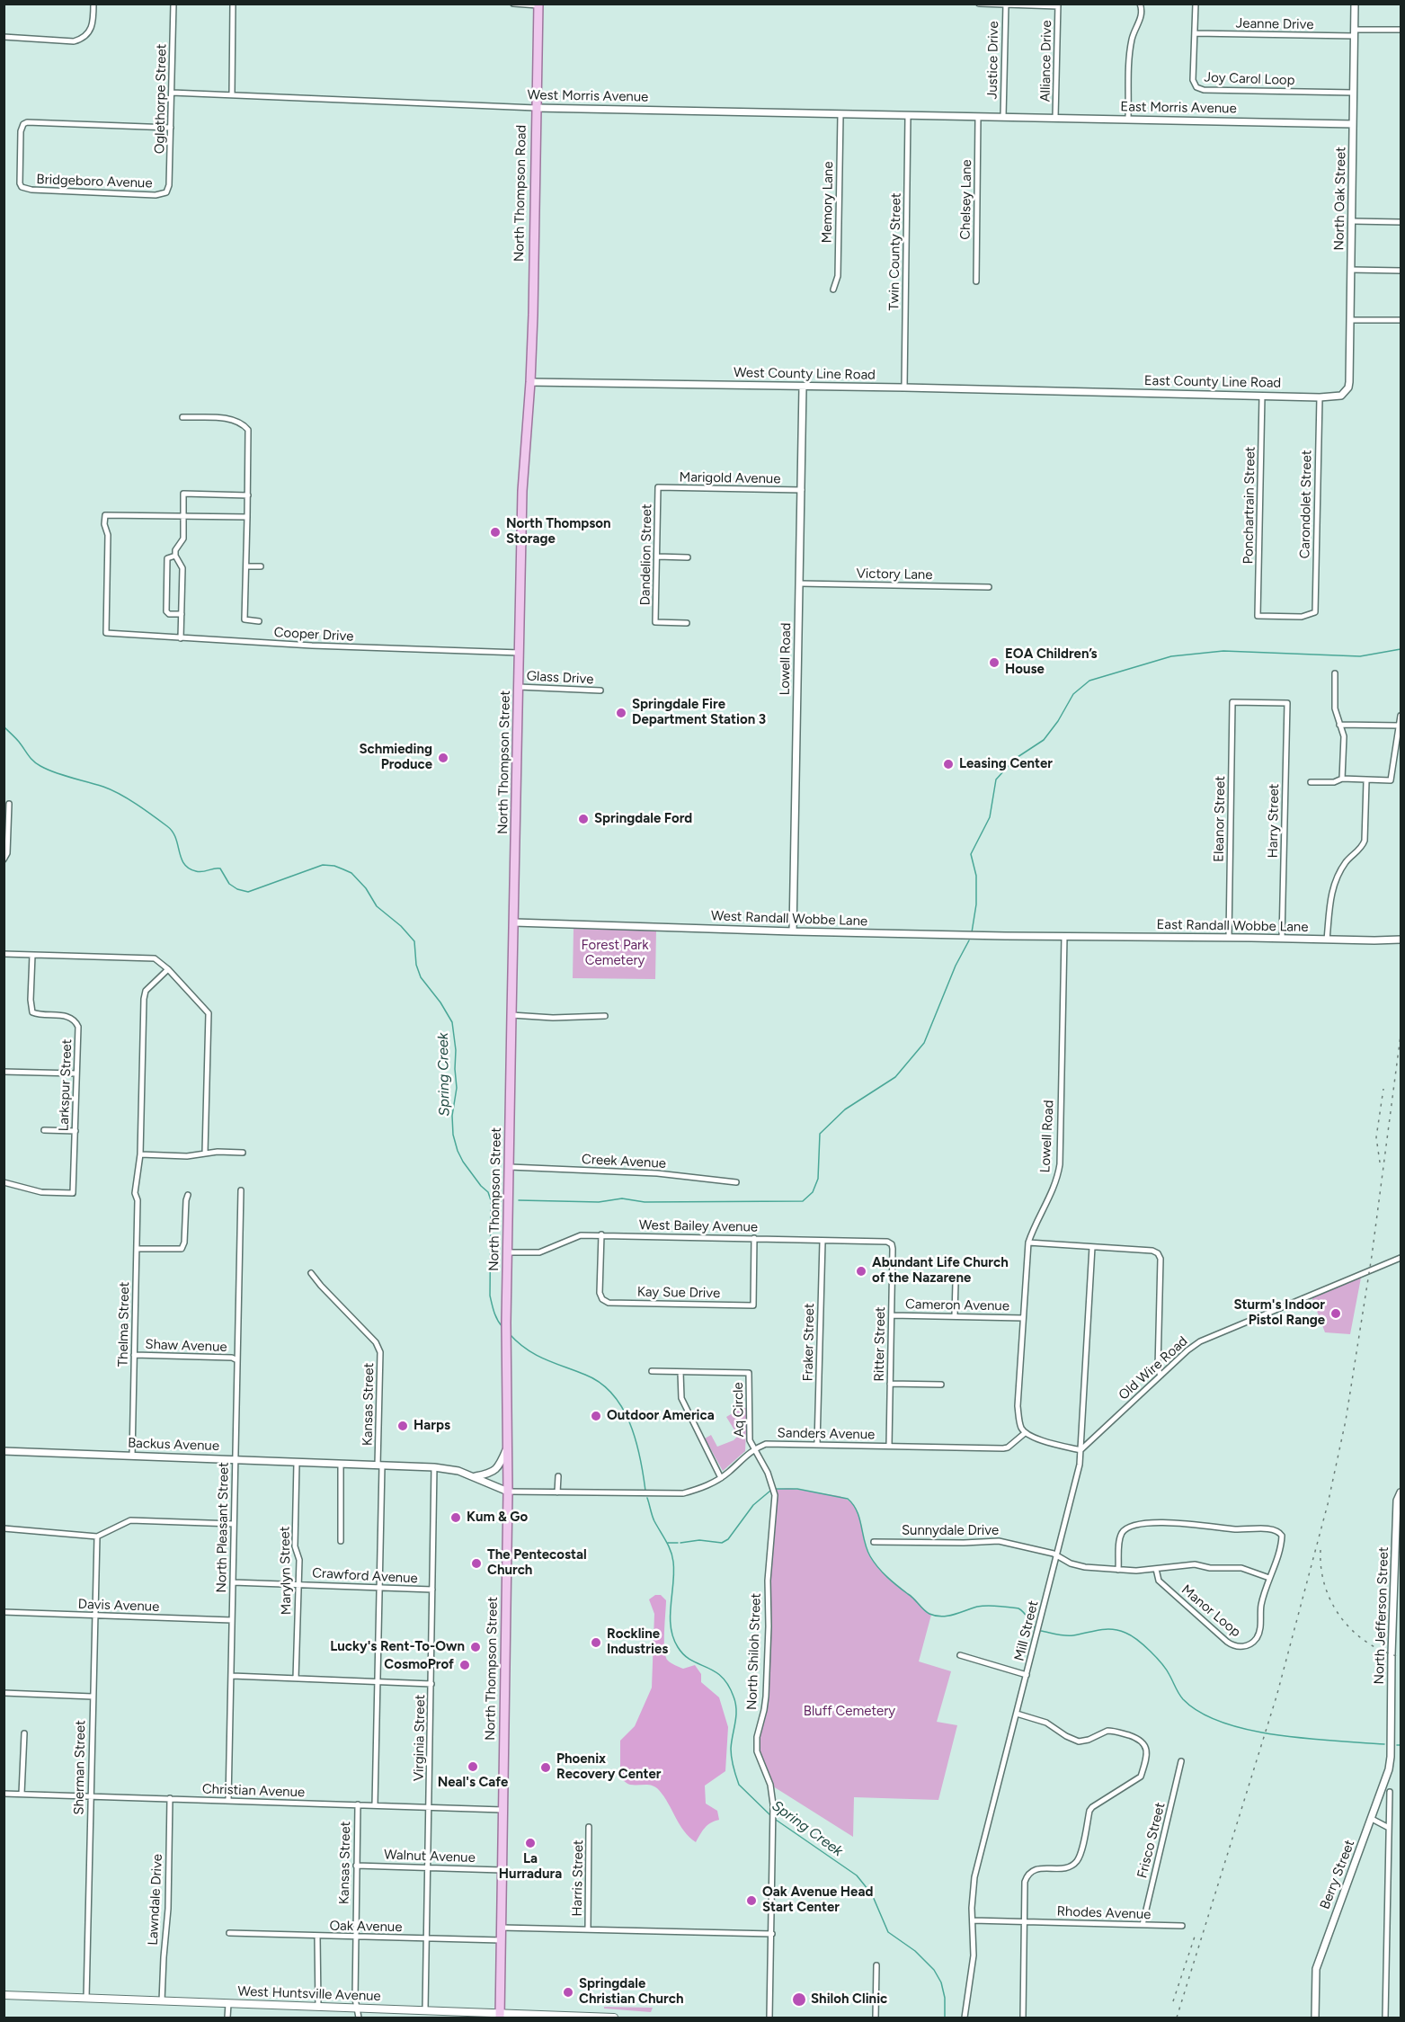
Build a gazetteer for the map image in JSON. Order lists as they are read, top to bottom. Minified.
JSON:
{"streets":{"main road":["North Thompson Road","North Thompson Street","West Huntsville Avenue"],"street":["Jeanne Drive","Justice Drive","Alliance Drive","Joy Carol Loop","West Morris Avenue","Oglethorpe Street","East Morris Avenue","Bridgeboro Avenue","North Oak Street","Chelsey Lane","Memory Lane","Twin County Street","West County Line Road","East County Line Road","Marigold Avenue","Carondolet Street","Ponchartrain Street","Dandelion Street","Victory Lane","Cooper Drive","Lowell Road","Glass Drive","Eleanor Street","Harry Street","West Randall Wobbe Lane","East Randall Wobbe Lane","Larkspur Street","Creek Avenue","West Bailey Avenue","Kay Sue Drive","Cameron Avenue","Thelma Street","Fraker Street","Ritter Street","Shaw Avenue","Old Wire Road","Kansas Street","Aq Circle","Sanders Avenue","Backus Avenue","North Pleasant Street","Sunnydale Drive","Marylyn Street","Crawford Avenue","Davis Avenue","Manor Loop","North Jefferson Street","Mill Street","North Shiloh Street","Virginia Street","Sherman Street","Christian Avenue","Frisco Street","Walnut Avenue","Berry Street","Harris Street","Lawndale Drive","Rhodes Avenue","Oak Avenue"]},"crossings":[["Jeanne Drive","Joy Carol Loop"],["Jeanne Drive","North Oak Street"],["Justice Drive","West Morris Avenue"],["Justice Drive","East Morris Avenue"],["Alliance Drive","East Morris Avenue"],["Joy Carol Loop","North Oak Street"],["West Morris Avenue","Oglethorpe Street"],["West Morris Avenue","East Morris Avenue"],["West Morris Avenue","North Thompson Road"],["West Morris Avenue","Chelsey Lane"],["West Morris Avenue","Memory Lane"],["West Morris Avenue","Twin County Street"],["Oglethorpe Street","Bridgeboro Avenue"],["East Morris Avenue","North Oak Street"],["North Thompson Road","West County Line Road"],["North Thompson Road","North Thompson Street"],["North Oak Street","East County Line Road"],["Twin County Street","West County Line Road"],["West County Line Road","East County Line Road"],["West County Line Road","Lowell Road"],["West County Line Road","North Thompson Street"],["East County Line Road","Carondolet Street"],["East County Line Road","Ponchartrain Street"],["Marigold Avenue","Dandelion Street"],["Marigold Avenue","Lowell Road"],["Carondolet Street","Ponchartrain Street"],["Victory Lane","Lowell Road"],["Cooper Drive","North Thompson Street"],["Lowell Road","West Randall Wobbe Lane"],["Lowell Road","East Randall Wobbe Lane"],["Lowell Road","Cameron Avenue"],["Lowell Road","Sanders Avenue"],["Glass Drive","North Thompson Street"],["North Thompson Street","West Randall Wobbe Lane"],["North Thompson Street","Creek Avenue"],["North Thompson Street","West Bailey Avenue"],["North Thompson Street","Backus Avenue"],["North Thompson Street","Christian Avenue"],["North Thompson Street","Walnut Avenue"],["North Thompson Street","Oak Avenue"],["North Thompson Street","West Huntsville Avenue"],["Eleanor Street","Harry Street"],["Eleanor Street","East Randall Wobbe Lane"],["Harry Street","East Randall Wobbe Lane"],["West Randall Wobbe Lane","East Randall Wobbe Lane"],["West Bailey Avenue","Kay Sue Drive"],["West Bailey Avenue","Fraker Street"],["West Bailey Avenue","Ritter Street"],["Cameron Avenue","Ritter Street"],["Thelma Street","Shaw Avenue"],["Thelma Street","Backus Avenue"],["Fraker Street","Sanders Avenue"],["Ritter Street","Sanders Avenue"],["Shaw Avenue","North Pleasant Street"],["Old Wire Road","Mill Street"],["Kansas Street","Backus Avenue"],["Kansas Street","Crawford Avenue"],["Kansas Street","Christian Avenue"],["Kansas Street","Walnut Avenue"],["Kansas Street","Oak Avenue"],["Kansas Street","West Huntsville Avenue"],["Aq Circle","Sanders Avenue"],["Aq Circle","North Shiloh Street"],["Sanders Avenue","North Shiloh Street"],["Backus Avenue","North Pleasant Street"],["Backus Avenue","Marylyn Street"],["Backus Avenue","Virginia Street"],["North Pleasant Street","Crawford Avenue"],["North Pleasant Street","Davis Avenue"],["North Pleasant Street","Christian Avenue"],["Sunnydale Drive","Manor Loop"],["Sunnydale Drive","Mill Street"],["Marylyn Street","Crawford Avenue"],["Crawford Avenue","Virginia Street"],["Davis Avenue","Sherman Street"],["North Jefferson Street","Berry Street"],["Mill Street","Rhodes Avenue"],["Virginia Street","Christian Avenue"],["Virginia Street","Walnut Avenue"],["Virginia Street","Oak Avenue"],["Virginia Street","West Huntsville Avenue"],["Sherman Street","Christian Avenue"],["Sherman Street","West Huntsville Avenue"],["Christian Avenue","Lawndale Drive"],["Frisco Street","Rhodes Avenue"],["Lawndale Drive","West Huntsville Avenue"]],"water":["Spring Creek"],"parks":["Forest Park Cemetery","Bluff Cemetery"],"places":["North Thompson Storage","EOA Children’s House","Springdale Fire Department Station 3","Schmieding Produce","Leasing Center","Springdale Ford","Abundant Life Church of the Nazarene","Sturm's Indoor Pistol Range","Outdoor America","Harps","Kum & Go","The Pentecostal Church","Rockline Industries","Lucky's Rent-To-Own","CosmoProf","Neal's Cafe","Phoenix Recovery Center","La Hurradura","Oak Avenue Head Start Center","Springdale Christian Church","Shiloh Clinic"]}
